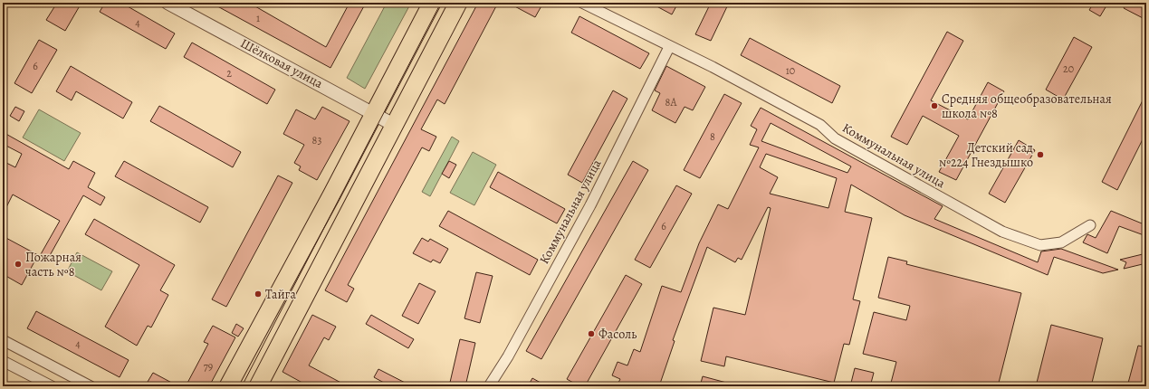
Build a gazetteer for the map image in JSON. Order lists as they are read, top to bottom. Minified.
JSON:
{"streets":{"street":["Шёлковая улица","Коммунальная улица"]},"places":["Средняя общеобразовательная школа №8","Детский сад №224 Гнездышко","Пожарная часть №8","Тайга","Фасоль"],"house_numbers":["1","4","6","20","10","2","8А","8","83","6","4","79"]}
